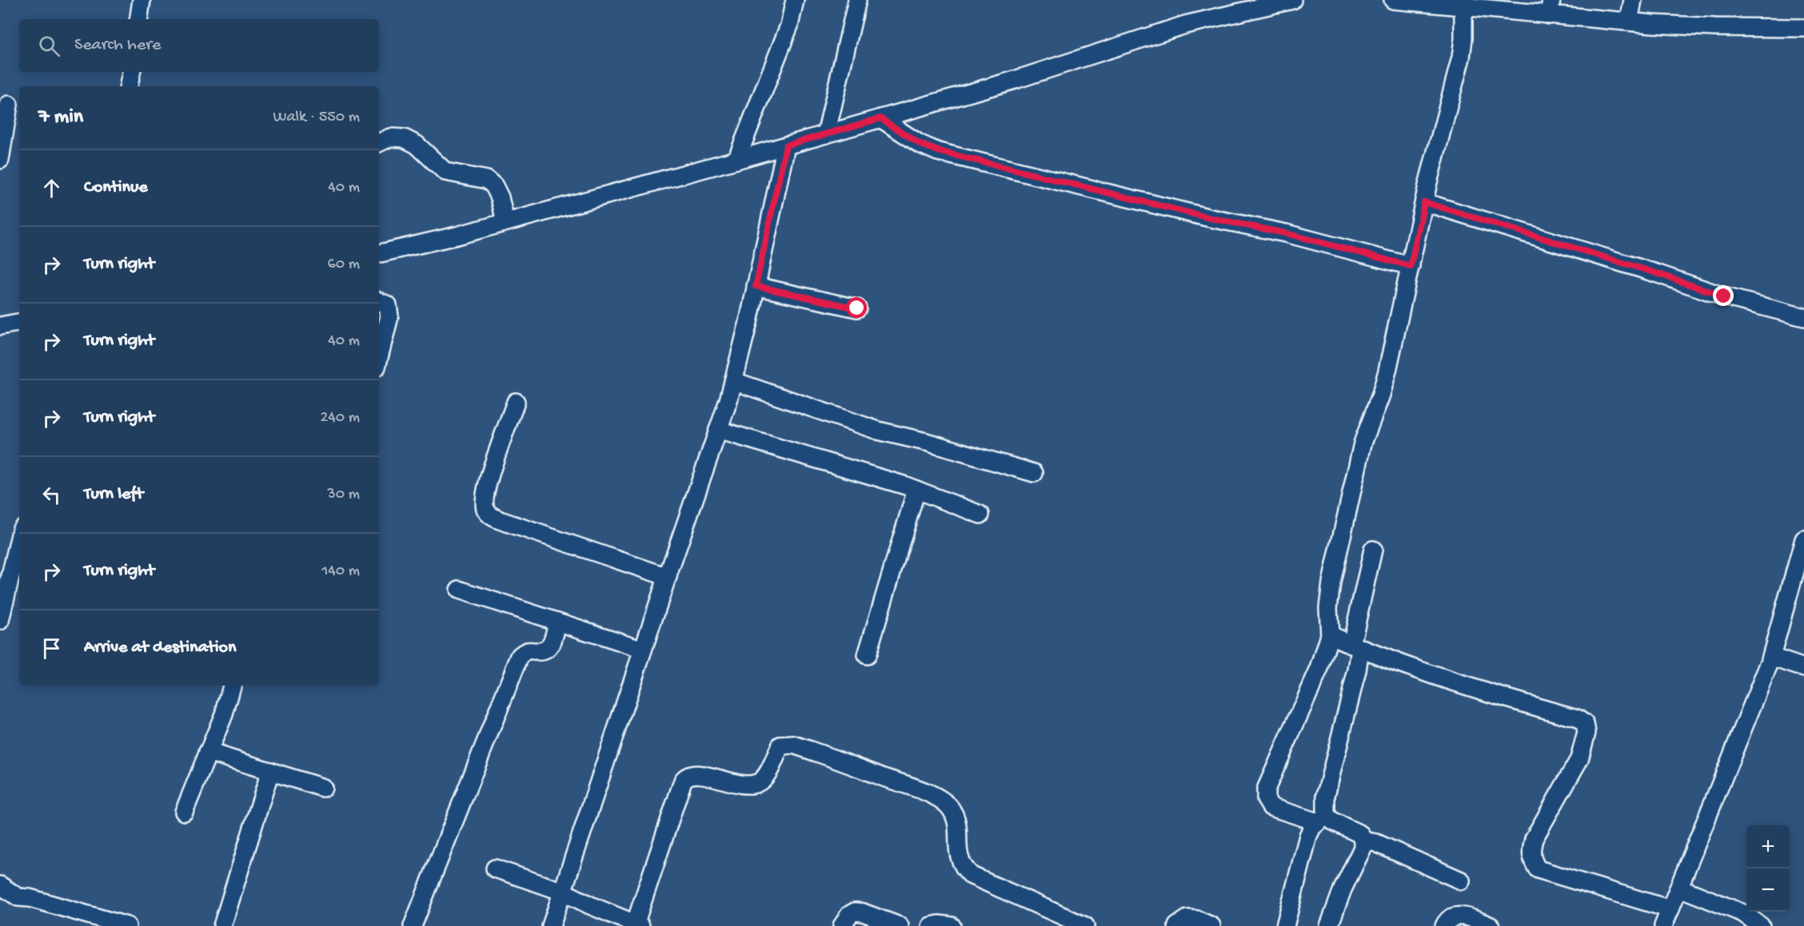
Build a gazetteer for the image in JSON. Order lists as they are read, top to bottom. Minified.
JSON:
{"page":{"search":"Search here","heading":["7 min","Walk · 550 m"],"list":[["Continue","40 m"],["Turn right","60 m"],["Turn right","40 m"],["Turn right","240 m"],["Turn left","30 m"],["Turn right","140 m"],"Arrive at destination"],"map_buttons":["+","−"]}}
